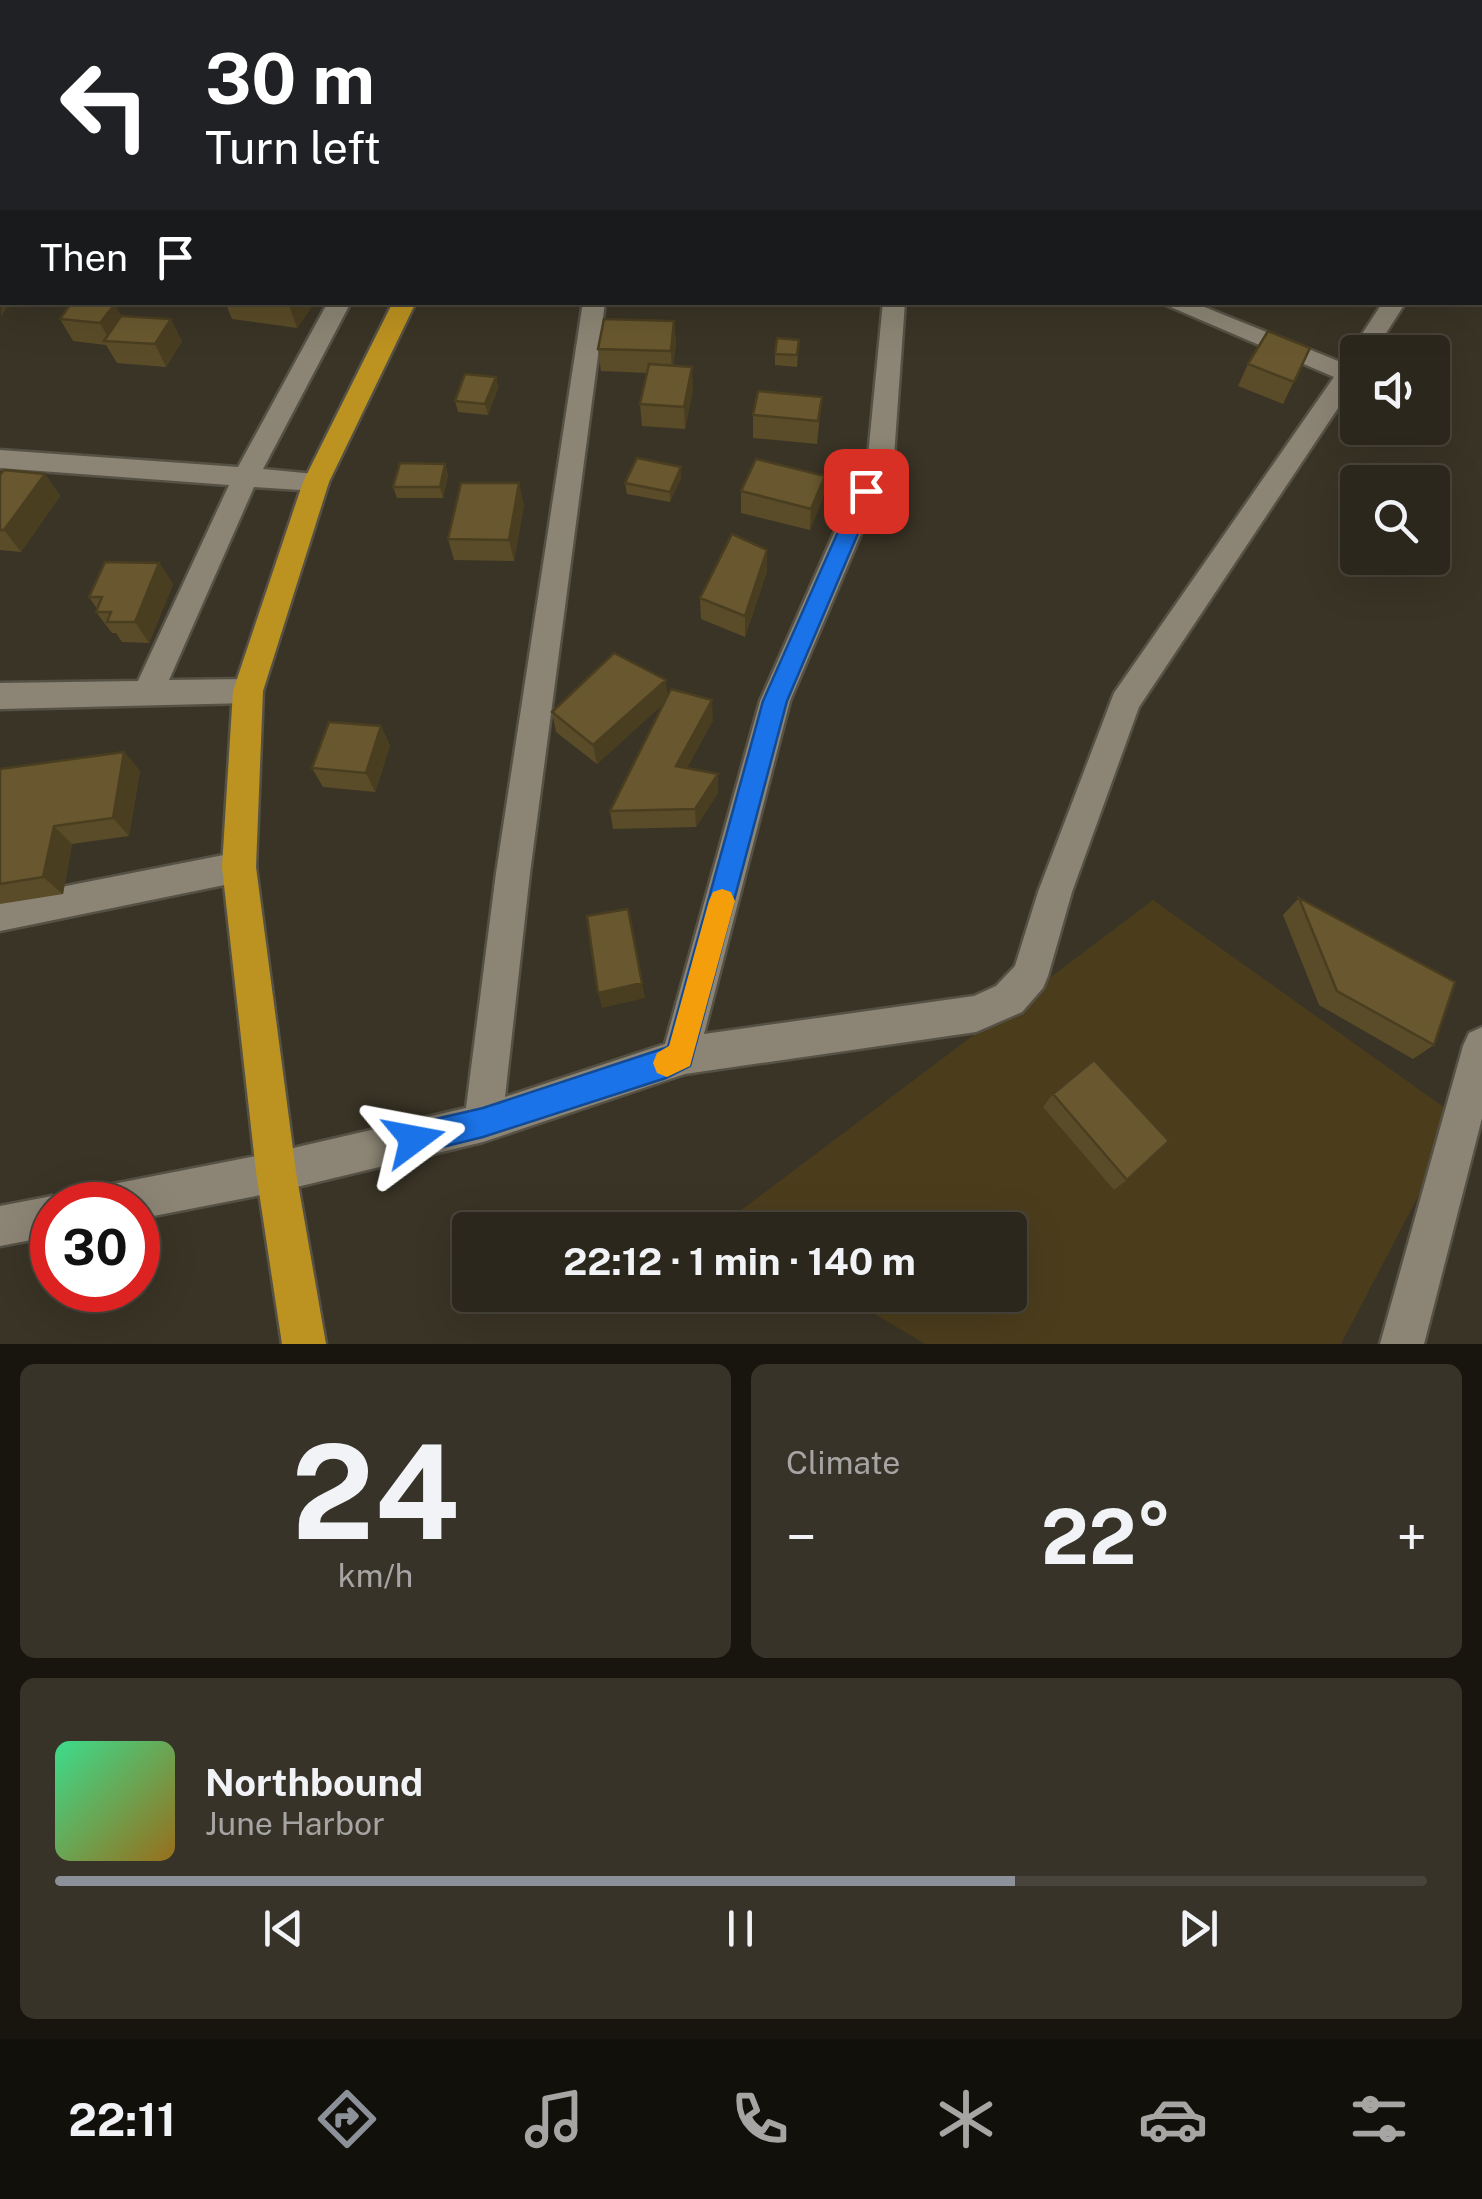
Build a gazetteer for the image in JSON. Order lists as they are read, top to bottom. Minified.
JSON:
{"page":{"turn":["30 m","Turn left"],"then":"Then","limit":"30","trip":"22:12 · 1 min · 140 m","tile":[["24","km/h"],"Climate"],"heat":["−","22°","+"],"song":["Northbound","June Harbor"],"tabs":"22:11"}}
